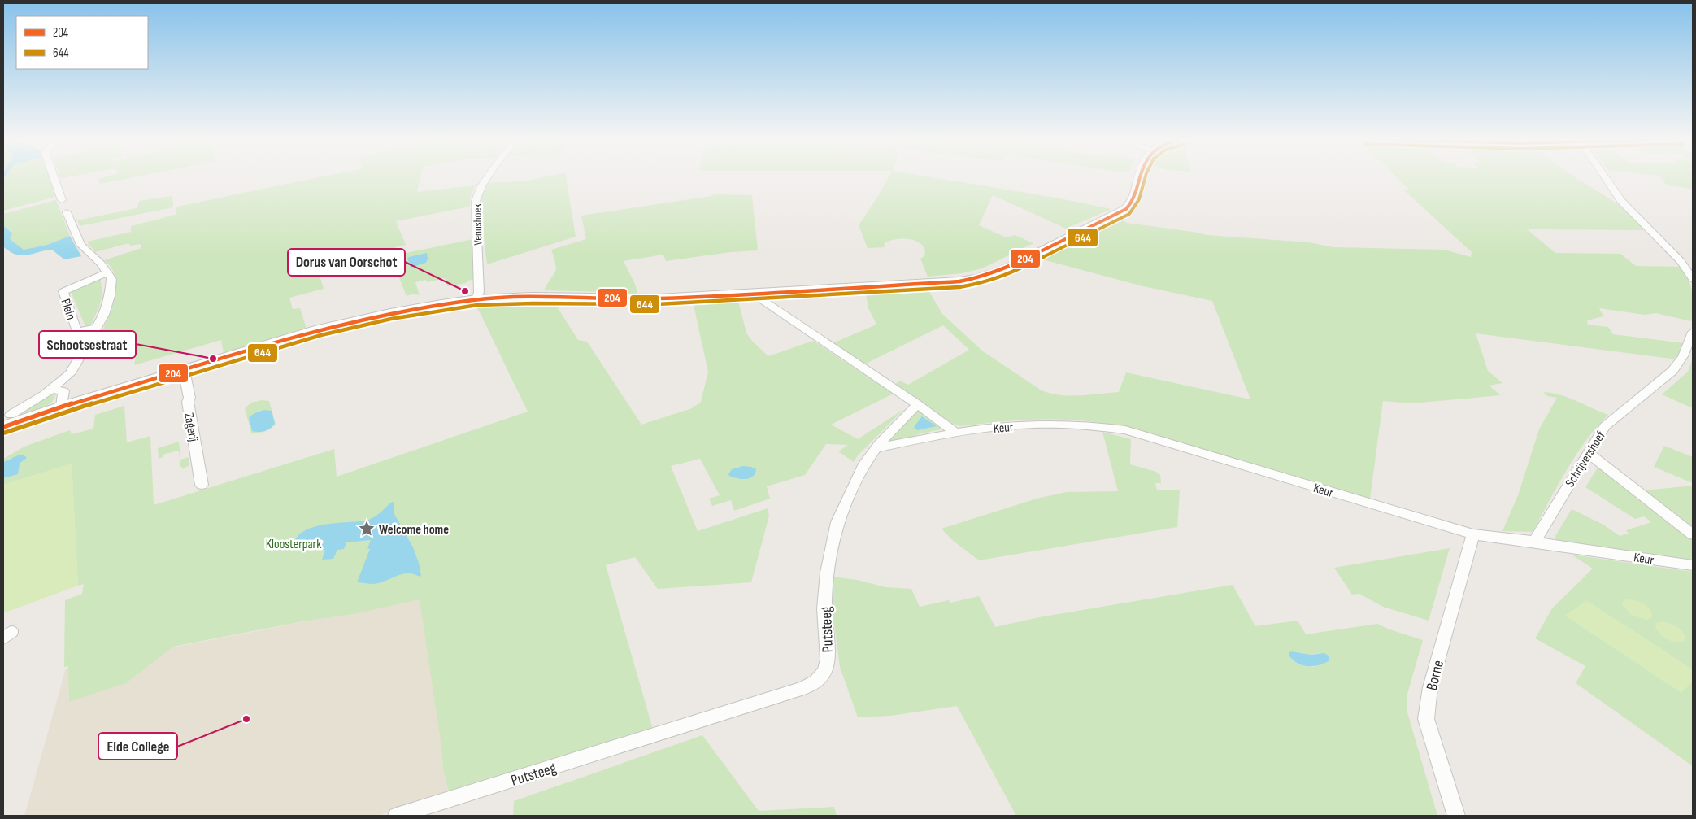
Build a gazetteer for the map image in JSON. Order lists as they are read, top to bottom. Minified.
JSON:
{"streets":{"street":["Venushoek","Plein","Zagerij","Keur","Schrijvershoef","Putsteeg","Borne"]},"crossings":[["Keur","Schrijvershoef"],["Keur","Putsteeg"],["Keur","Borne"]],"parks":["Kloosterpark"],"places":{"other":["Dorus van Oorschot","Schootsestraat","Elde College"],"place":["Welcome home"]},"lines":["transit line 204","transit line 644"],"legend":["204","644"]}
